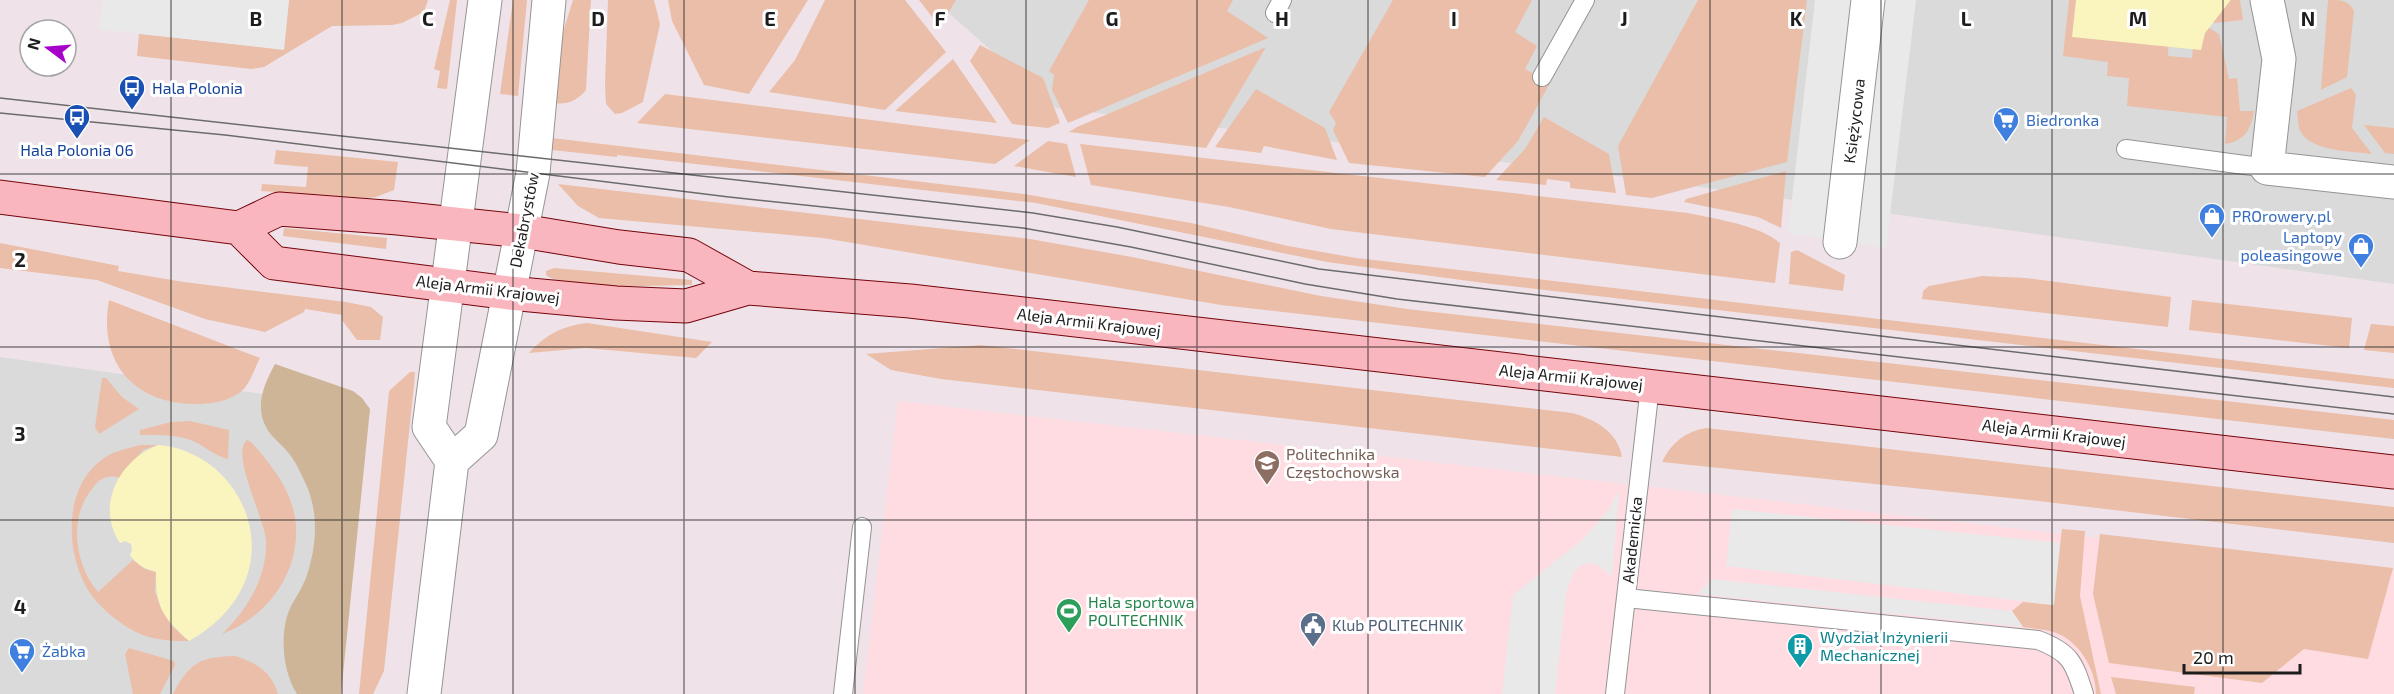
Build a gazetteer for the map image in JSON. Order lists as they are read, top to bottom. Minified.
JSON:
{"streets":{"main road":["Aleja Armii Krajowej"],"street":["Księżycowa","Dekabrystów"],"lane":["Akademicka"]},"crossings":[["Dekabrystów","Aleja Armii Krajowej"],["Aleja Armii Krajowej","Akademicka"]],"places":{"bus stop":["Hala Polonia","Hala Polonia 06"],"supermarket":["Biedronka","Żabka"],"shop":["PROrowery.pl","Laptopy poleasingowe"],"school or university":["Politechnika Częstochowska"],"sports":["Hala sportowa POLITECHNIK"],"public building":["Klub POLITECHNIK"],"building":["Wydział Inżynierii Mechanicznej"]},"scale_bar":"20 m","north":"left","grid":{"columns":["B","C","D","E","F","G","H","I","J","K","L","M","N"],"rows":["2","3","4"]}}
